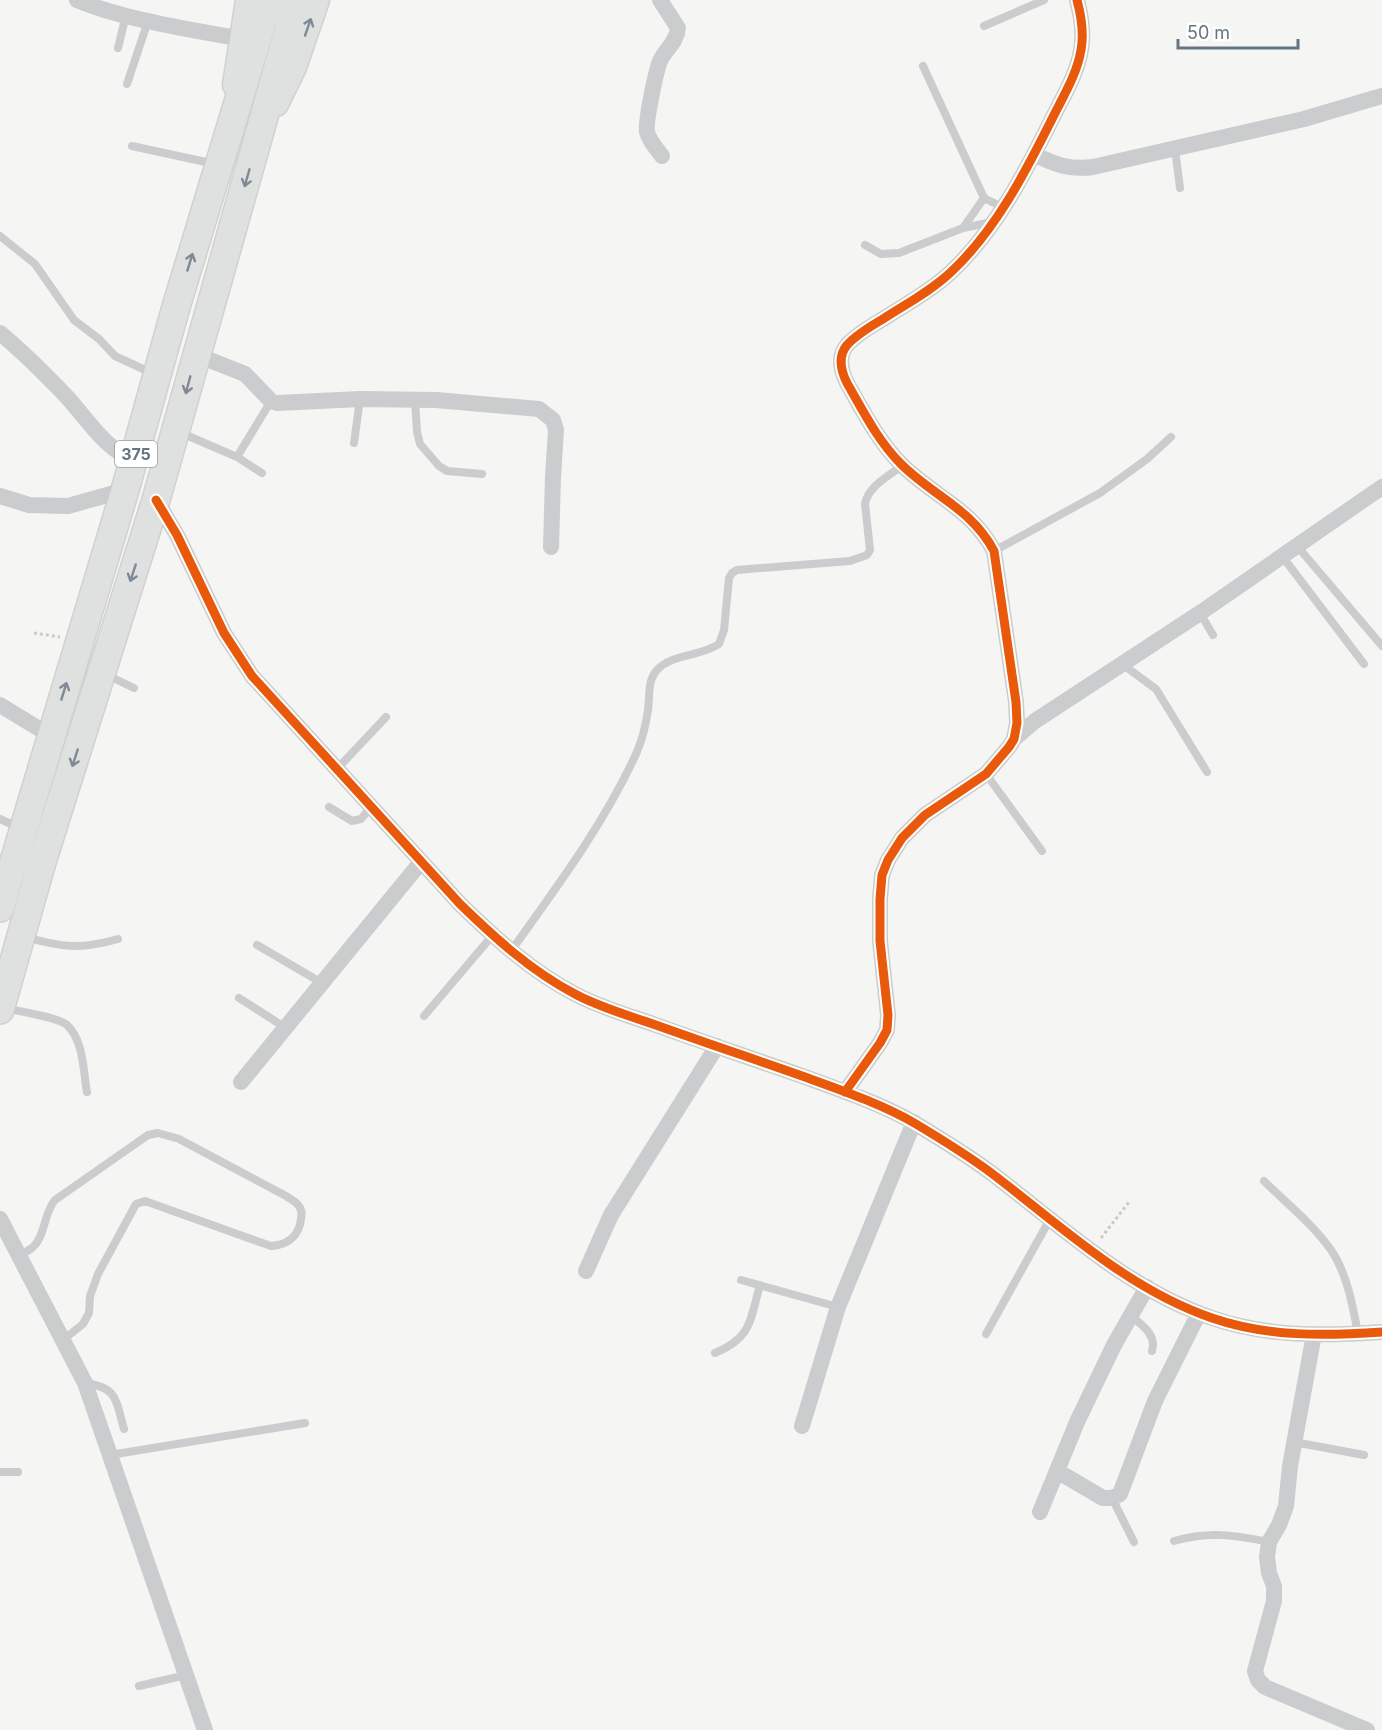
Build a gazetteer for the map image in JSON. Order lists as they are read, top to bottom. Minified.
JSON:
{"streets":{"main road":["375"]},"scale_bar":"50 m"}
